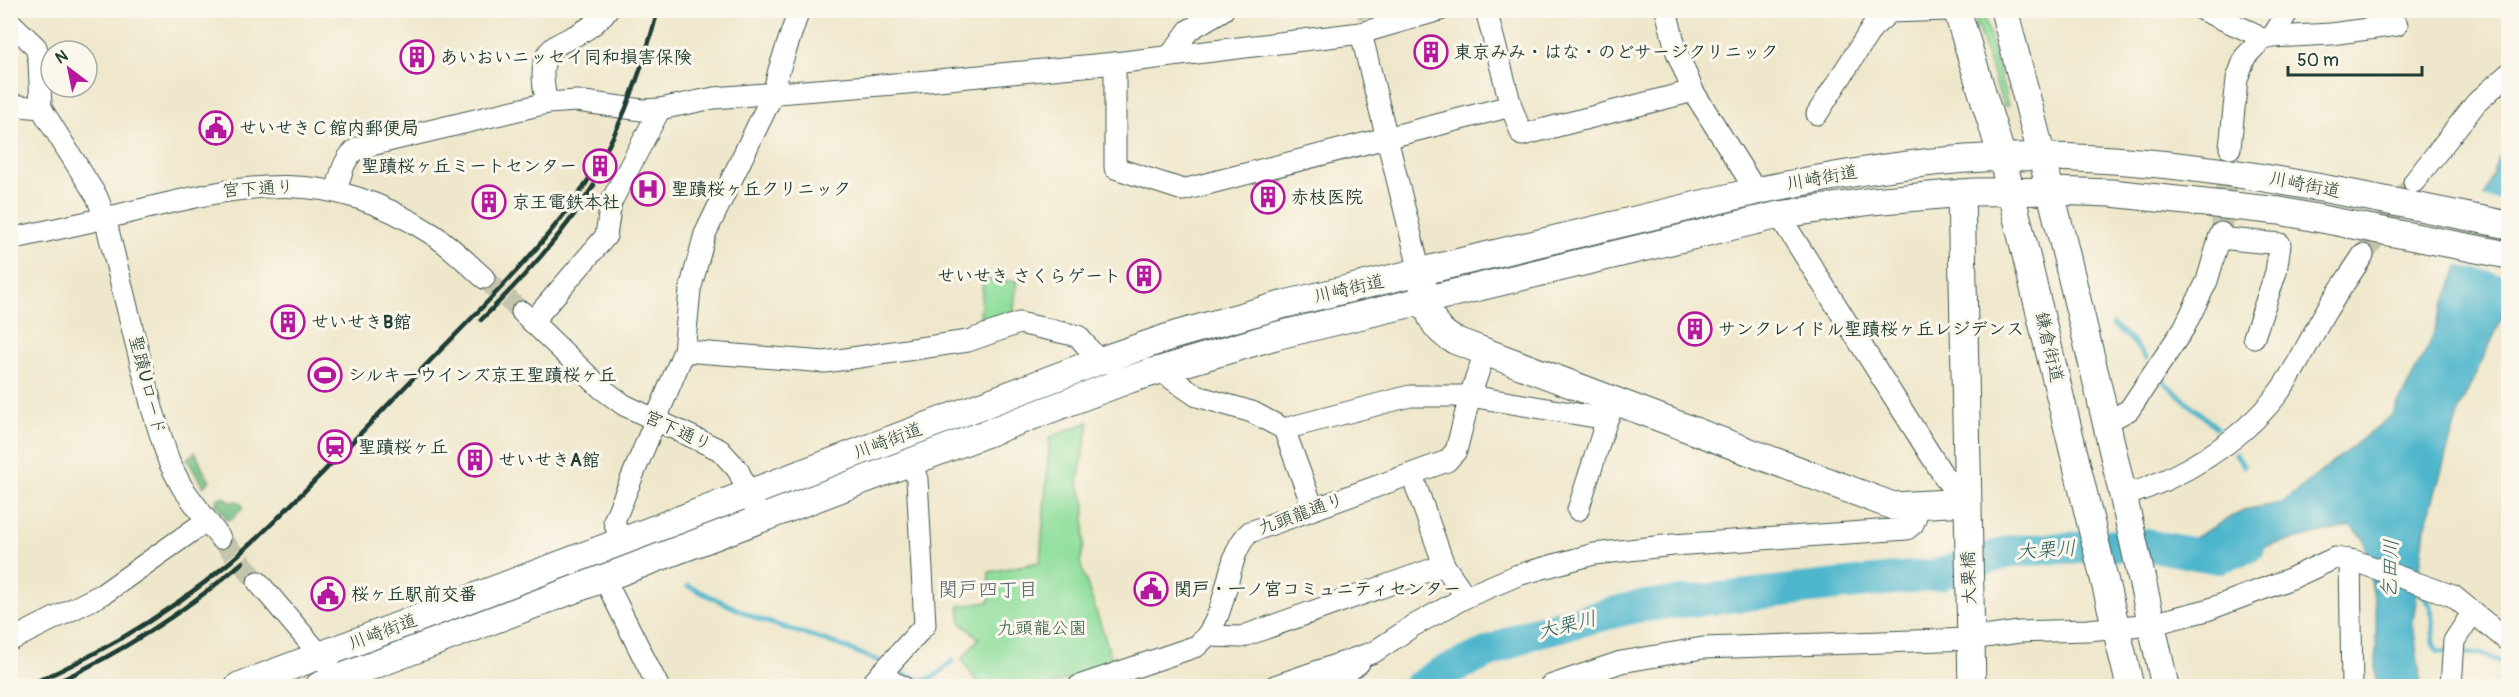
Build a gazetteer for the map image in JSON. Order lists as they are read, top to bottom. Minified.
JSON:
{"streets":{"main road":["川崎街道","鎌倉街道","大栗橋"],"street":["宮下通り","聖蹟Uロード","九頭龍通り"]},"crossings":[["川崎街道","宮下通り"],["川崎街道","鎌倉街道"],["川崎街道","大栗橋"],["宮下通り","聖蹟Uロード"]],"districts":["関戸四丁目"],"water":["大栗川","乞田川"],"parks":["九頭龍公園"],"places":{"building":["東京みみ・はな・のどサージクリニック","あいおいニッセイ同和損害保険","聖蹟桜ヶ丘ミートセンター","赤枝医院","京王電鉄本社","せいせき さくらゲート","せいせきB館","サンクレイドル聖蹟桜ヶ丘レジデンス","せいせきA館"],"public building":["せいせきＣ館内郵便局","関戸・一ノ宮コミュニティセンター","桜ヶ丘駅前交番"],"hospital":["聖蹟桜ヶ丘クリニック"],"sports":["シルキーウインズ京王聖蹟桜ヶ丘"],"station":["聖蹟桜ヶ丘"]},"scale_bar":"50 m","north":"top left"}
